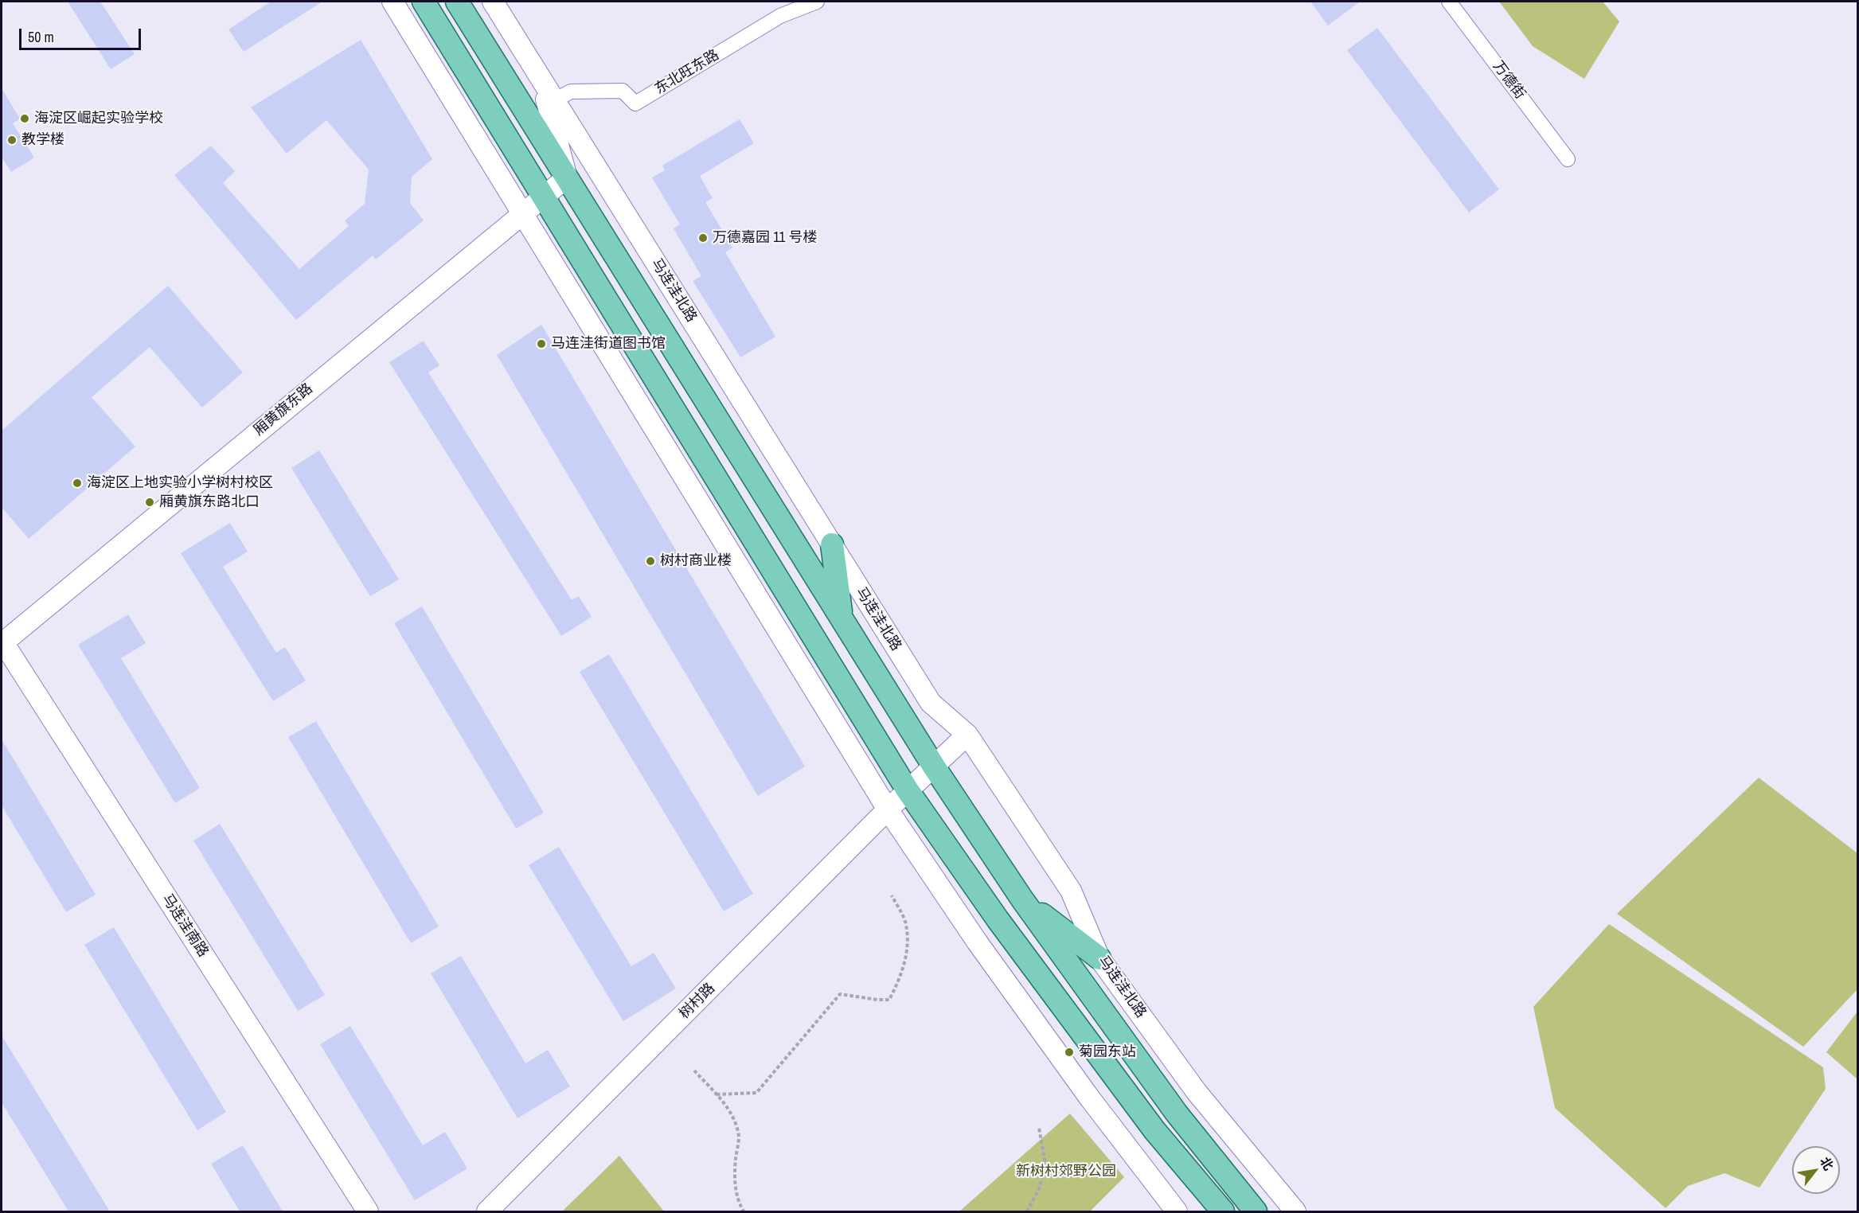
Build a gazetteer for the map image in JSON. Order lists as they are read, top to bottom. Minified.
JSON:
{"streets":{"main road":["马连洼北路"],"street":["东北旺东路","万德街","厢黄旗东路","马连洼南路","树村路"]},"crossings":[["东北旺东路","马连洼北路"],["马连洼北路","厢黄旗东路"],["马连洼北路","树村路"],["厢黄旗东路","马连洼南路"]],"parks":["新树村郊野公园"],"places":["海淀区崛起实验学校","教学楼","万德嘉园 11 号楼","马连洼街道图书馆","海淀区上地实验小学树村校区","厢黄旗东路北口","树村商业楼","菊园东站"],"scale_bar":"50 m","north":"top right"}
